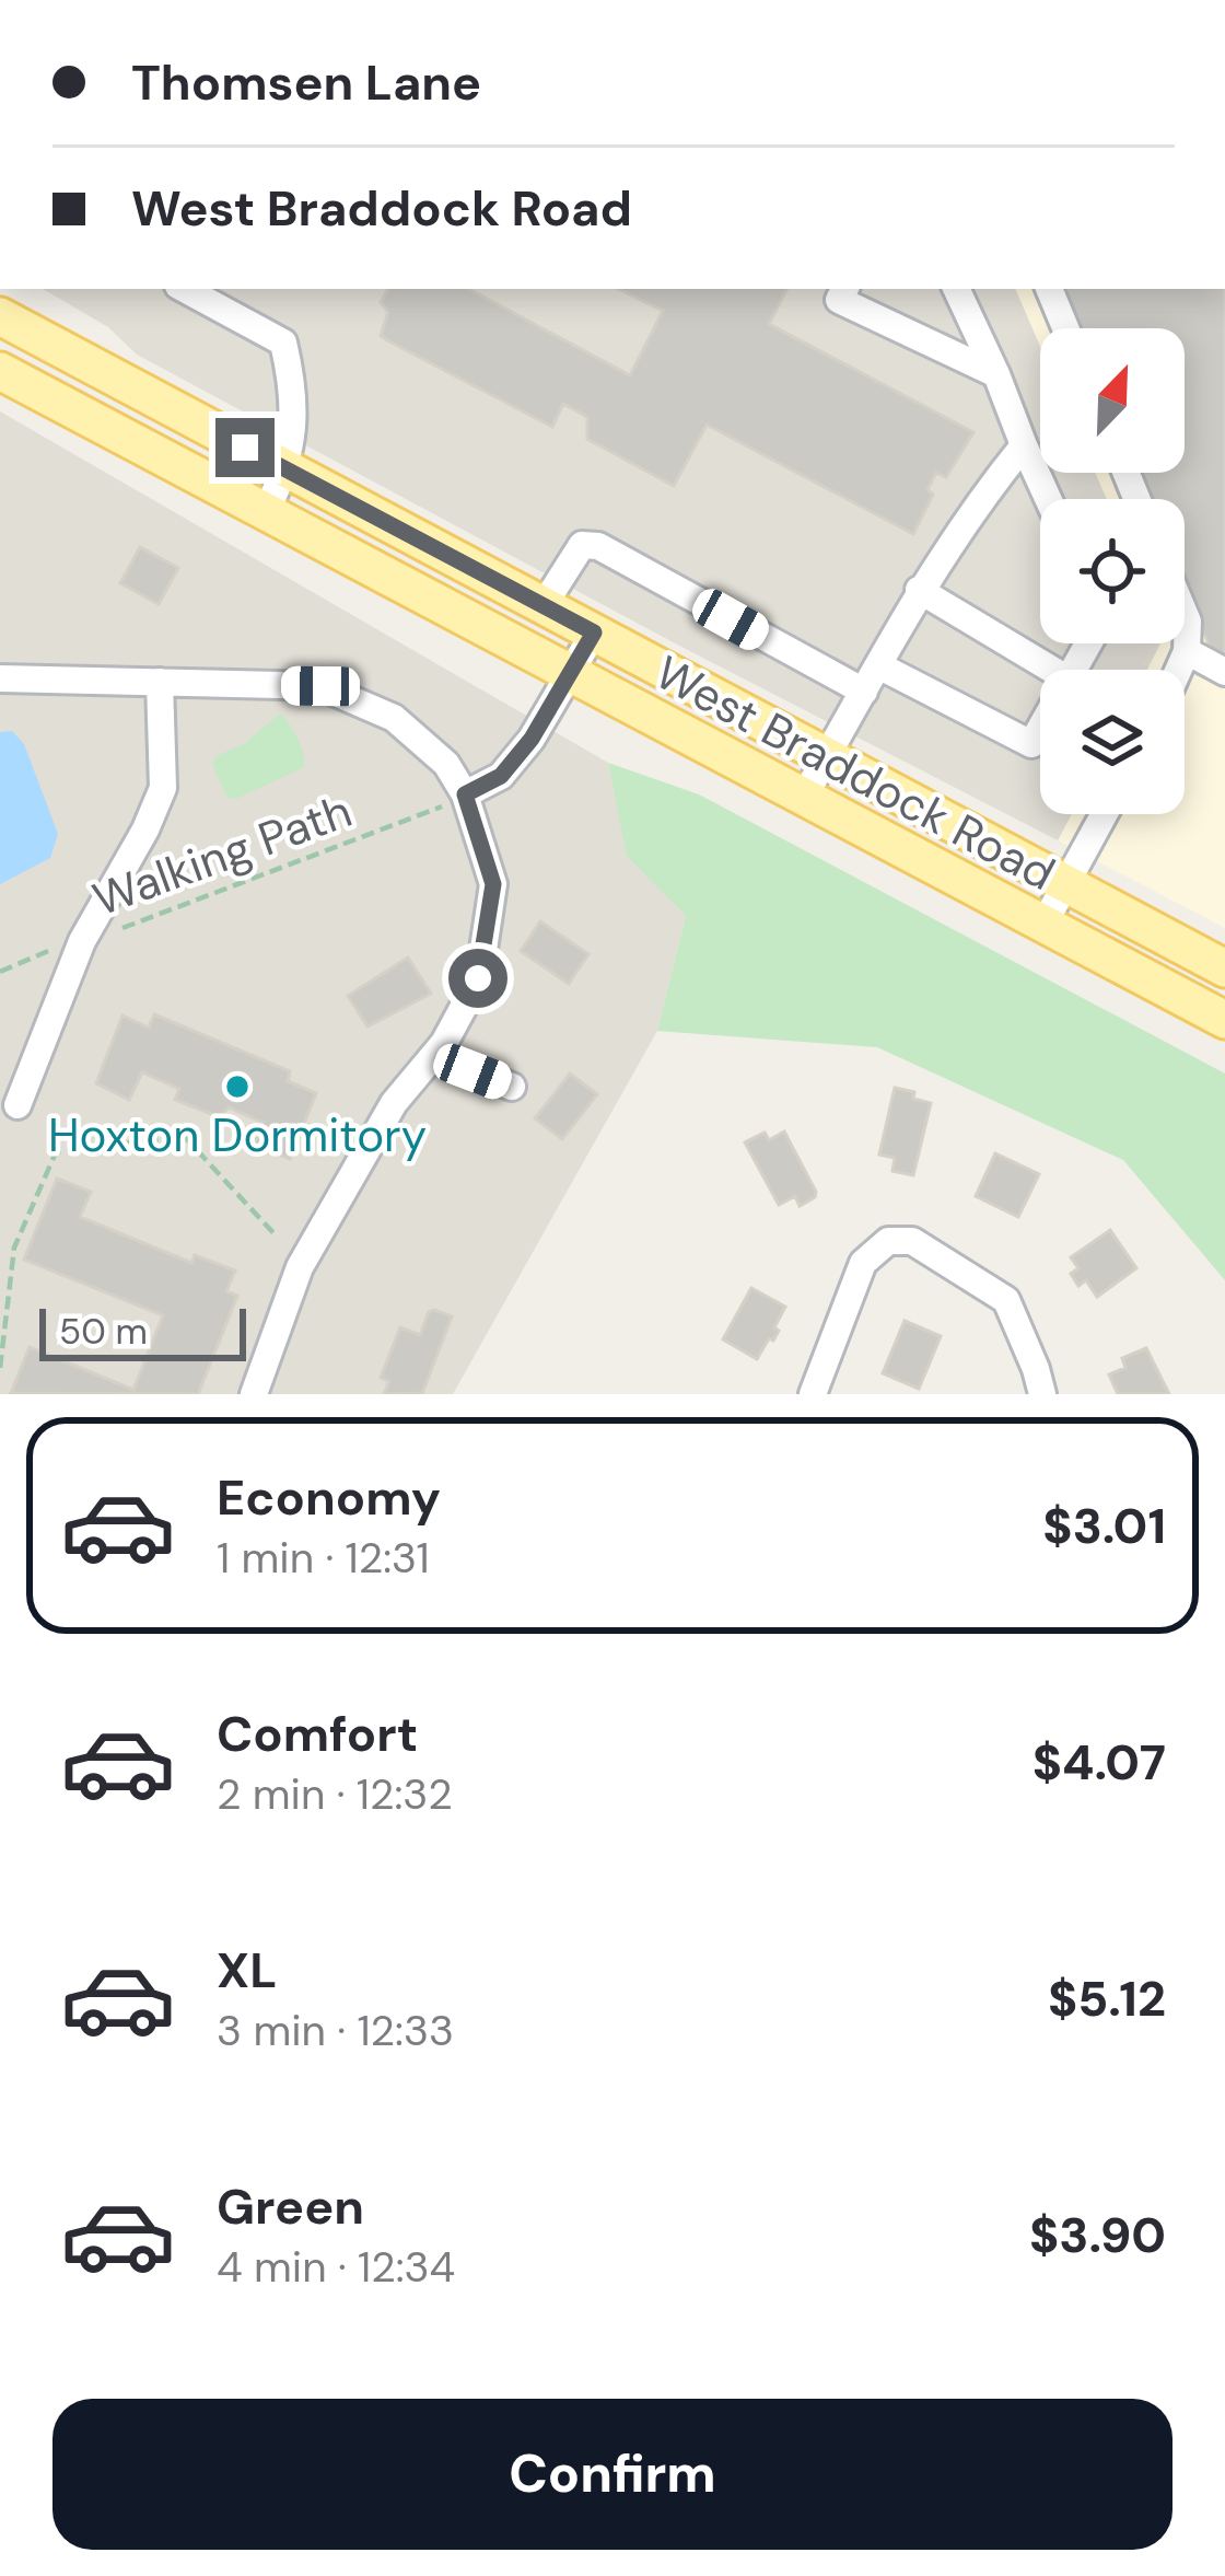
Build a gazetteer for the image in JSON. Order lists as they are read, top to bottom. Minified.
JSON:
{"streets":{"main road":["West Braddock Road"],"path":["Walking Path"]},"places":["Hoxton Dormitory"],"scale_bar":"50 m","north":"top right","page":{"banner":["Thomsen Lane","West Braddock Road"],"scale":"50 m","list":[{"name":"Economy","note":"1 min · 12:31","value":"$3.01"},{"name":"Comfort","note":"2 min · 12:32","value":"$4.07"},{"name":"XL","note":"3 min · 12:33","value":"$5.12"},{"name":"Green","note":"4 min · 12:34","value":"$3.90"}],"buttons":"Confirm"}}
